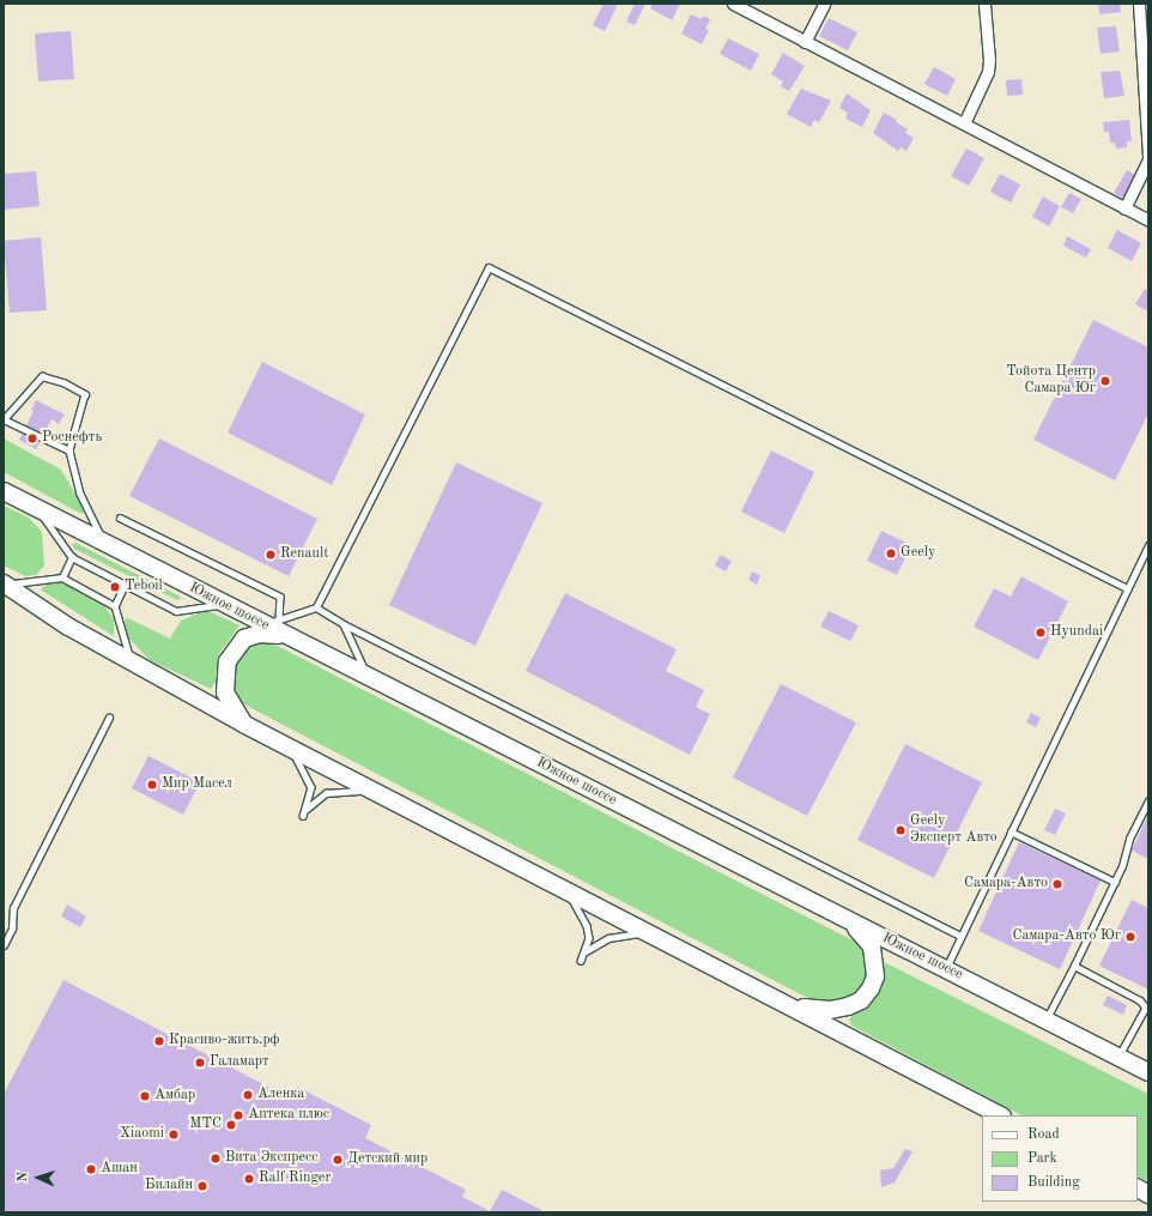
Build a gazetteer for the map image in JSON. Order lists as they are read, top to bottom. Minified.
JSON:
{"streets":{"main road":["Южное шоссе"]},"places":["Тойота Центр Самара Юг","Роснефть","Geely","Renault","Teboil","Hyundai","Мир Масел","Geely Эксперт Авто","Самара-Авто","Самара-Авто Юг","Красиво-жить.рф","Галамарт","Аленка","Амбар","Аптека плюс","МТС","Xiaomi","Вита Экспресс","Детский мир","Ашан","Ralf Ringer","Билайн"],"legend":["Road","Park","Building"],"north":"left"}
